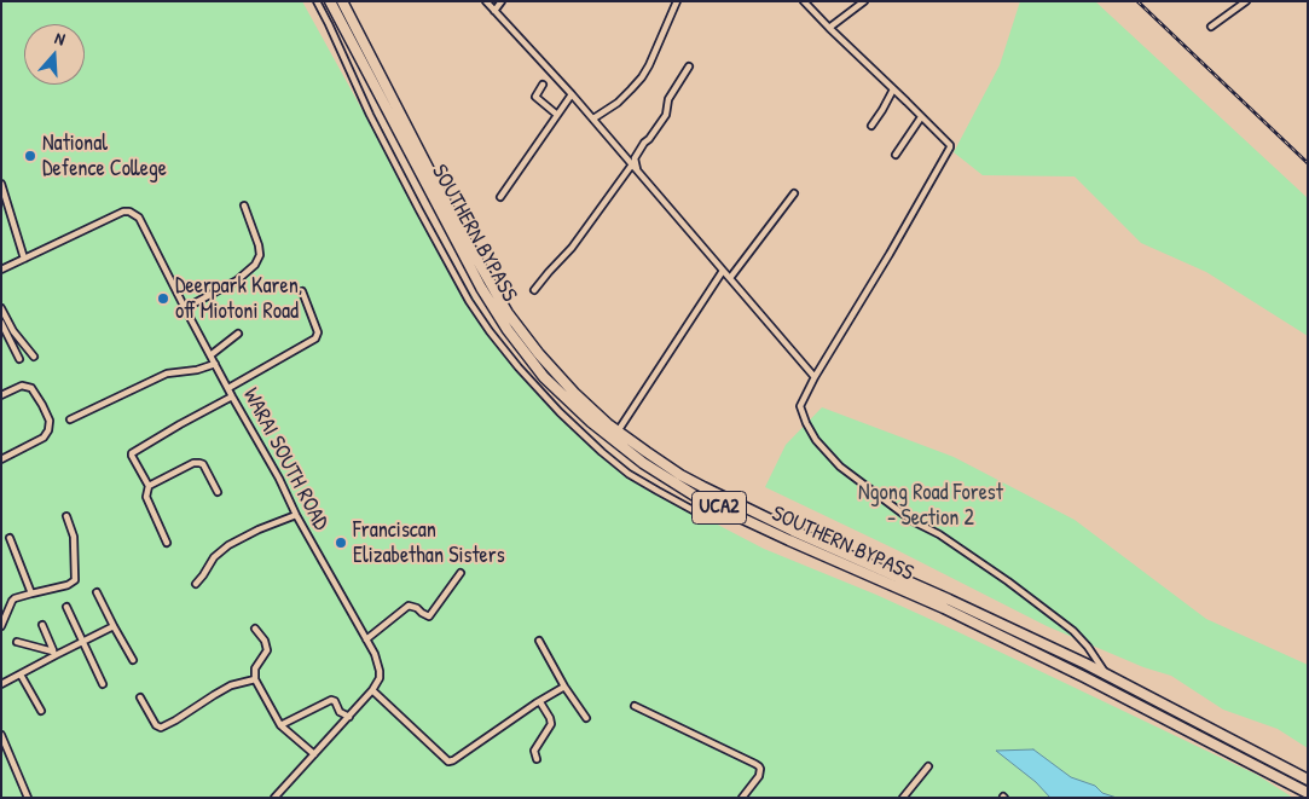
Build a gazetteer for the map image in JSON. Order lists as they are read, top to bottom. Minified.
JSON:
{"streets":{"highway":["SOUTHERN BYPASS","UCA2"],"street":["WARAI SOUTH ROAD"]},"parks":["Ngong Road Forest - Section 2"],"places":["National Defence College","Deerpark Karen, off Miotoni Road","Franciscan Elizabethan Sisters"],"north":"top"}
